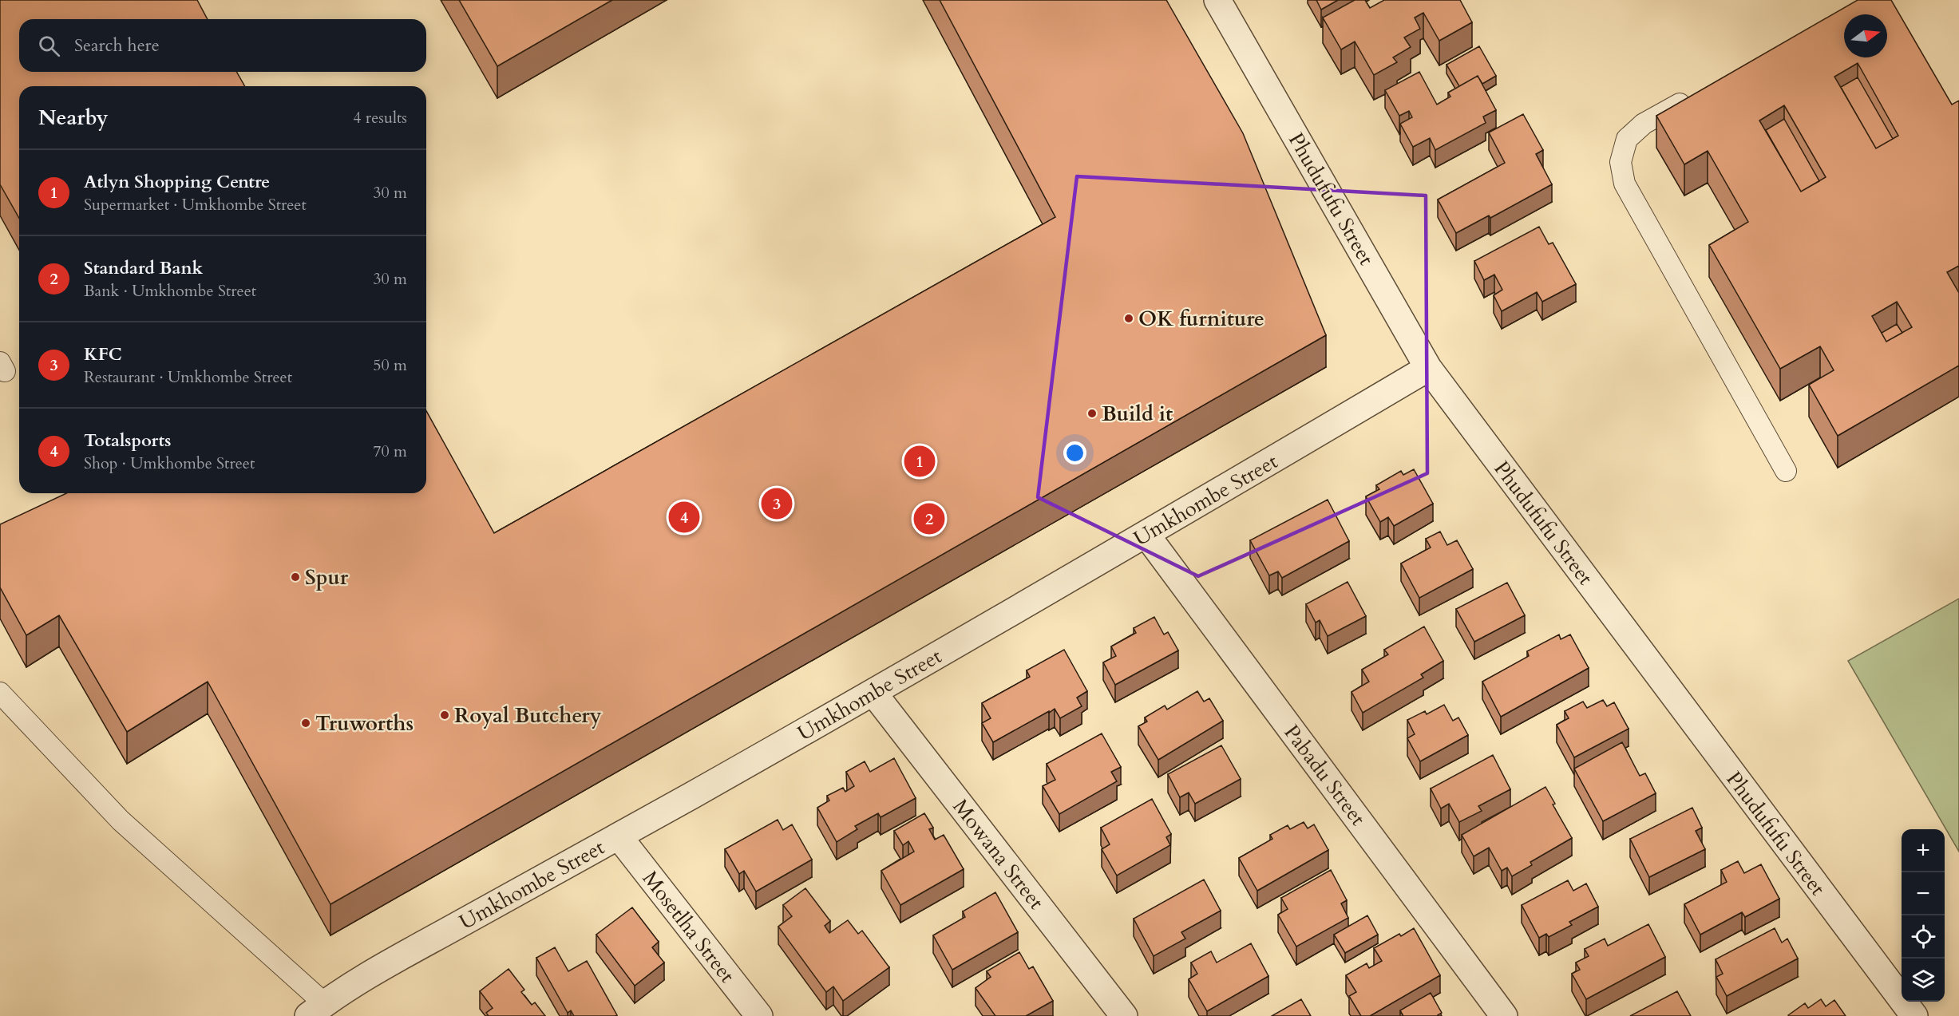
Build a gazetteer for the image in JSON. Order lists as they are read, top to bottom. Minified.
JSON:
{"streets":{"street":["Phudufufu Street","Umkhombe Street","Pabadu Street","Mowana Street","Mosetlha Street"]},"crossings":[["Phudufufu Street","Umkhombe Street"],["Umkhombe Street","Pabadu Street"],["Umkhombe Street","Mowana Street"],["Umkhombe Street","Mosetlha Street"]],"places":["OK furniture","Build it","Spur","Royal Butchery","Truworths"],"north":"right","page":{"search":"Search here","heading":["Nearby","4 results"],"list":[{"mark":"1","name":"Atlyn Shopping Centre","note":"Supermarket · Umkhombe Street","value":"30 m"},{"mark":"2","name":"Standard Bank","note":"Bank · Umkhombe Street","value":"30 m"},{"mark":"3","name":"KFC","note":"Restaurant · Umkhombe Street","value":"50 m"},{"mark":"4","name":"Totalsports","note":"Shop · Umkhombe Street","value":"70 m"}],"pins":["1","3","4","2"],"map_buttons":["+","−"]}}
